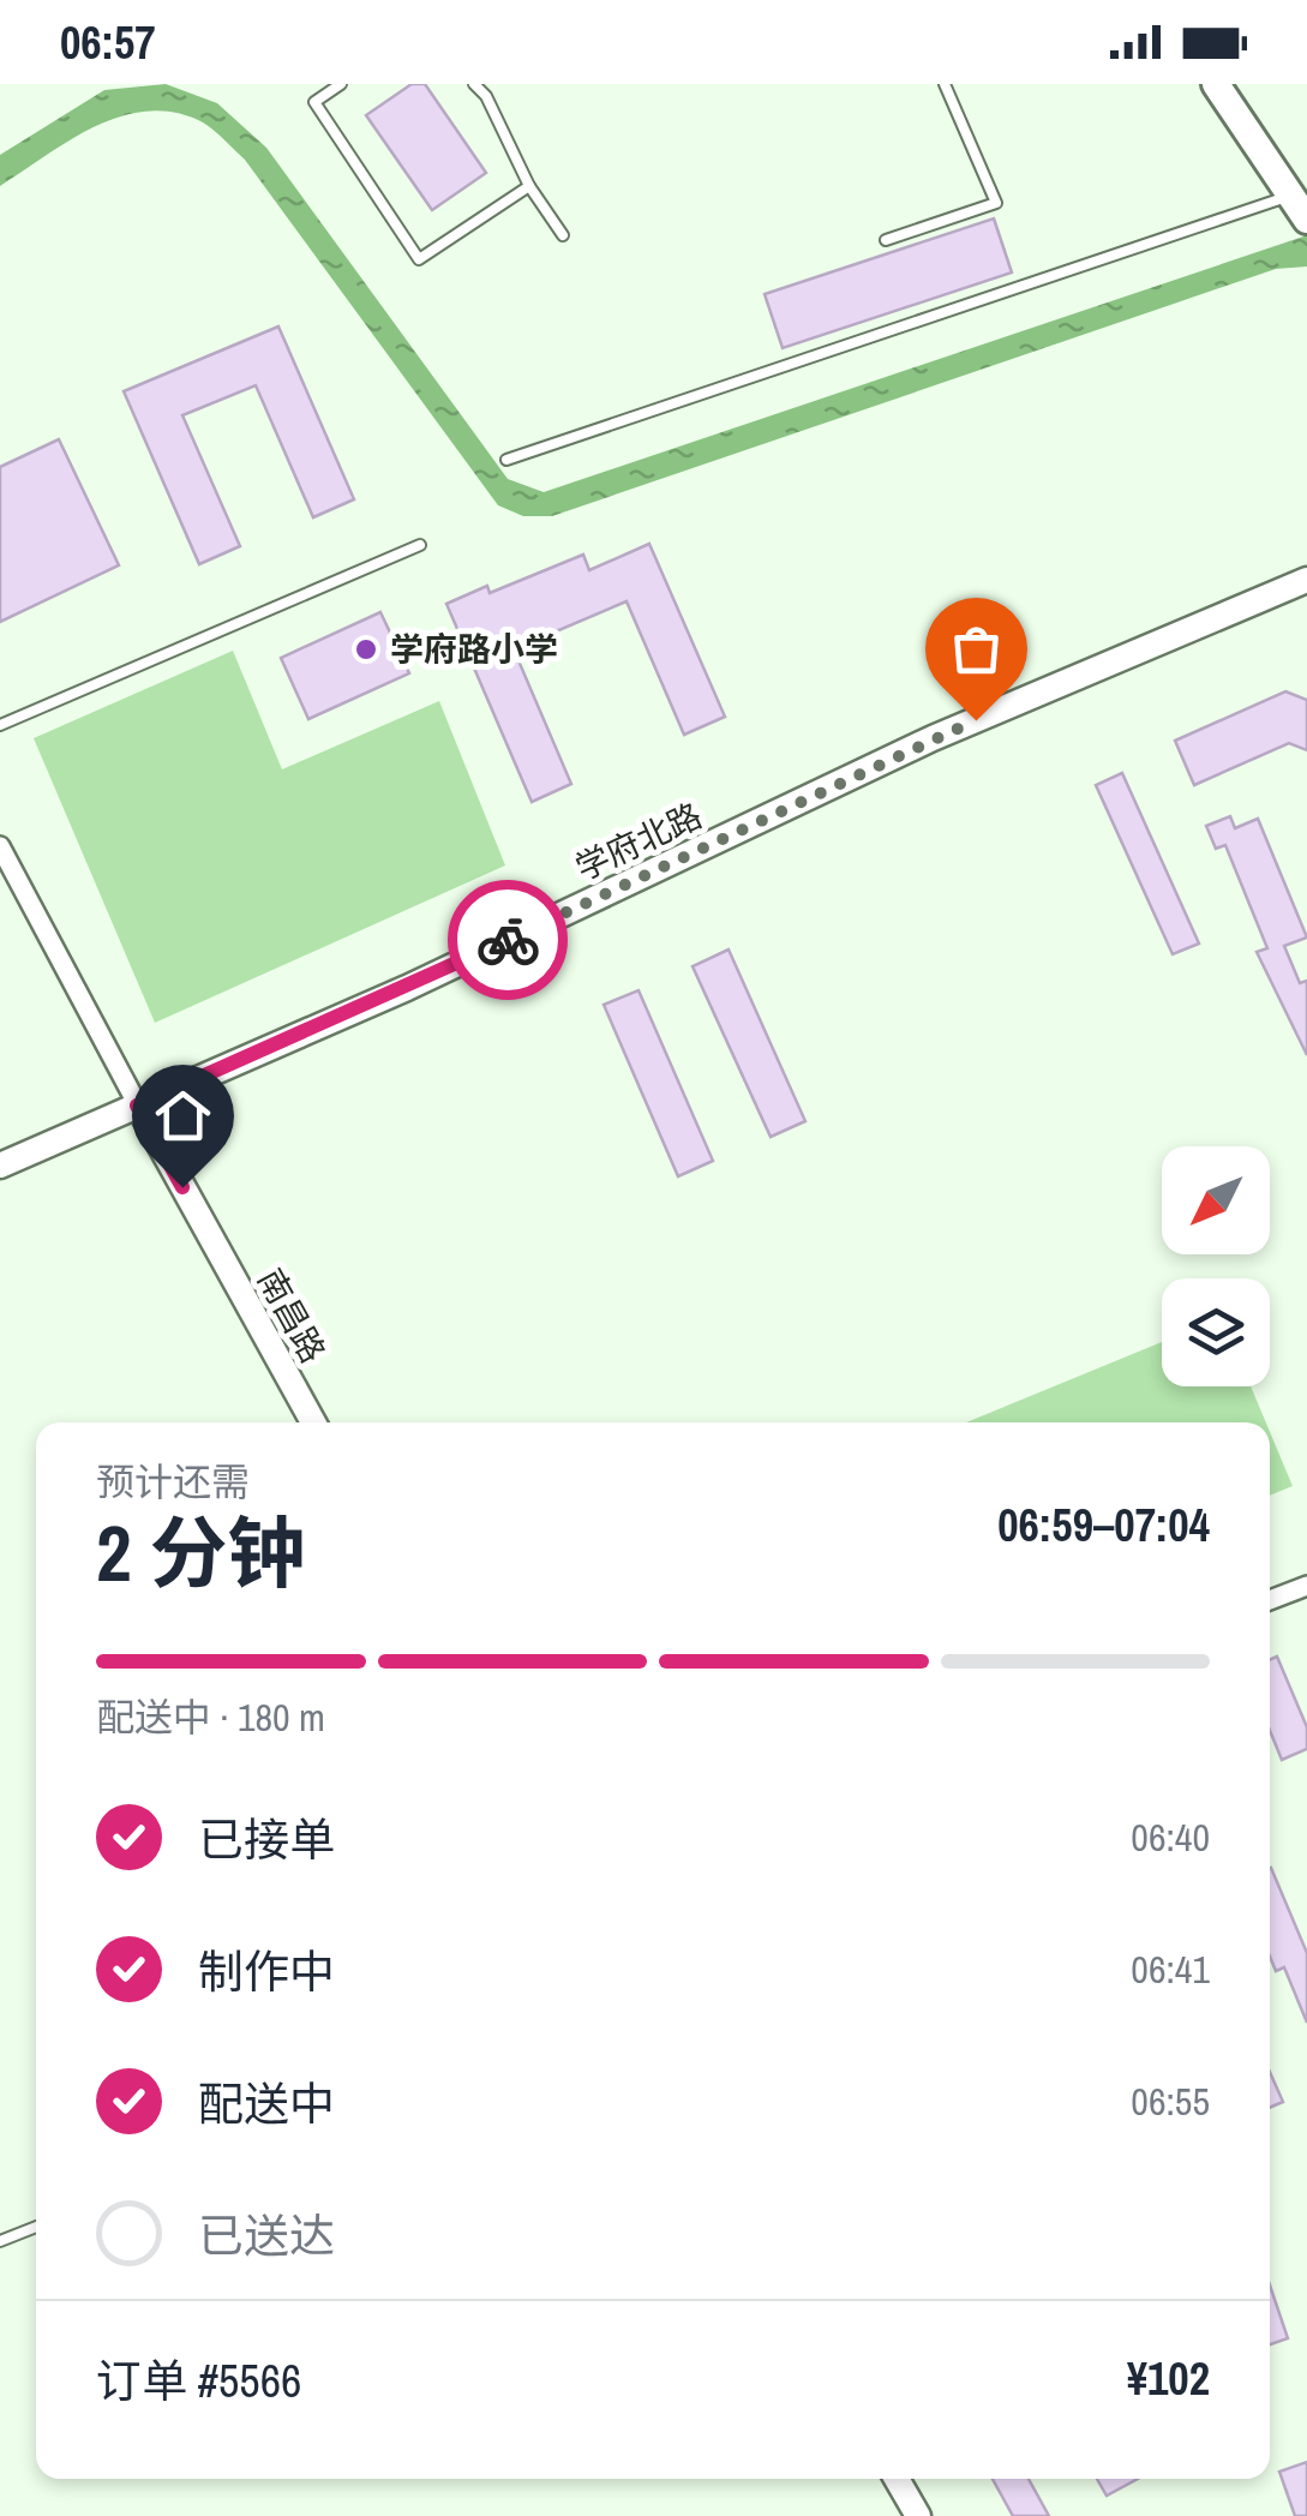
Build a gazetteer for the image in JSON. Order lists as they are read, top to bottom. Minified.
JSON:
{"streets":{"street":["学府北路","南昌路"]},"crossings":[["学府北路","南昌路"]],"places":["学府路小学"],"north":"bottom left","page":{"status":"06:57","heading":["2 分钟","预计还需","06:59–07:04"],"panel":["订单 #5566","¥102"],"bar":"配送中 · 180 m","list":[["已接单","06:40"],["制作中","06:41"],["配送中","06:55"],"已送达"]}}
